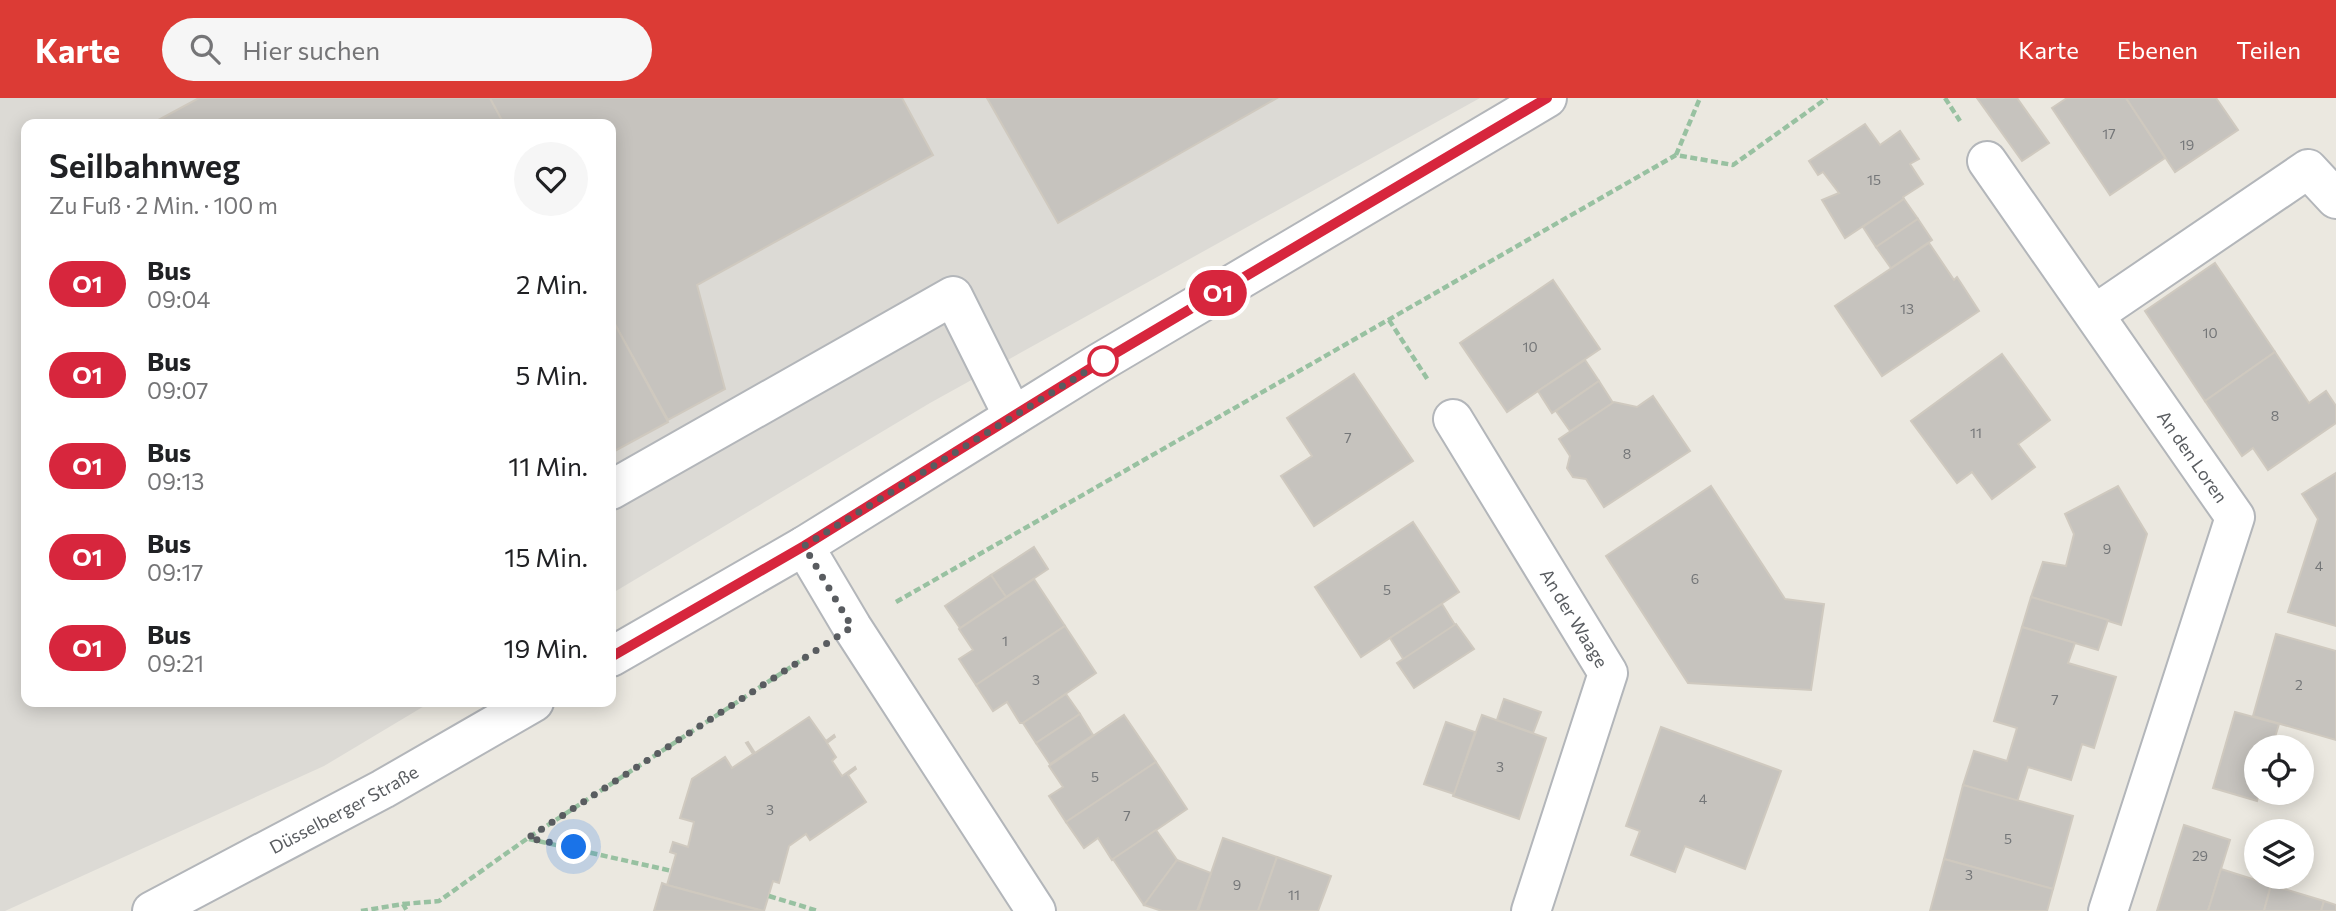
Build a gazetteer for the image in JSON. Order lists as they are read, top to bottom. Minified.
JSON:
{"streets":{"street":["An den Loren","An der Waage","Düsselberger Straße"]},"lines":["bus line O1"],"house_numbers":["17","19","15","13","10","10","8","11","7","8","9","4","6","5","1","3","2","7","3","5","4","3","7","5","29","3","9","11"],"page":{"header":"Karte","search":"Hier suchen","nav":["Karte","Ebenen","Teilen"],"on_map":"O1","heading":["Seilbahnweg","Zu Fuß · 2 Min. · 100 m"],"list":[{"mark":"O1","name":"Bus","note":"09:04","value":"2 Min."},{"mark":"O1","name":"Bus","note":"09:07","value":"5 Min."},{"mark":"O1","name":"Bus","note":"09:13","value":"11 Min."},{"mark":"O1","name":"Bus","note":"09:17","value":"15 Min."},{"mark":"O1","name":"Bus","note":"09:21","value":"19 Min."}]}}
